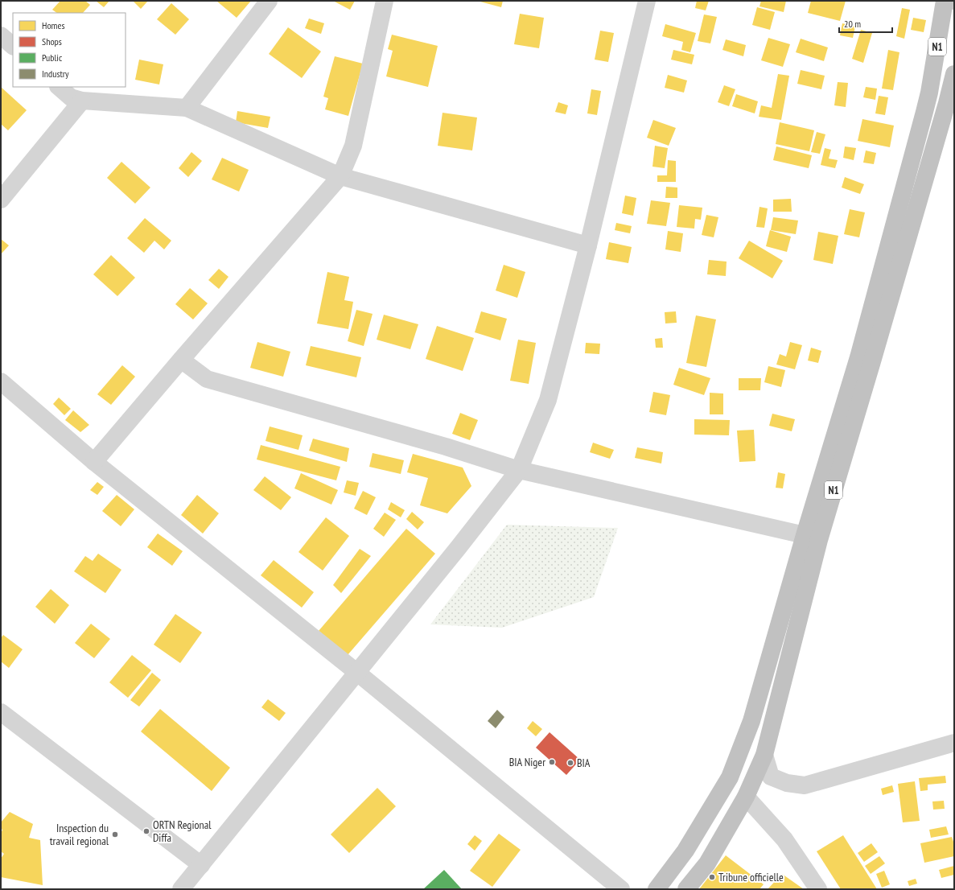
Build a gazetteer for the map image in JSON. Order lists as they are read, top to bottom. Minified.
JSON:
{"streets":{"highway":["N1"]},"places":["BIA Niger","BIA","ORTN Regional Diffa","Inspection du travail regional","Tribune officielle"],"legend":["Homes","Shops","Public","Industry"],"scale_bar":"20 m"}
